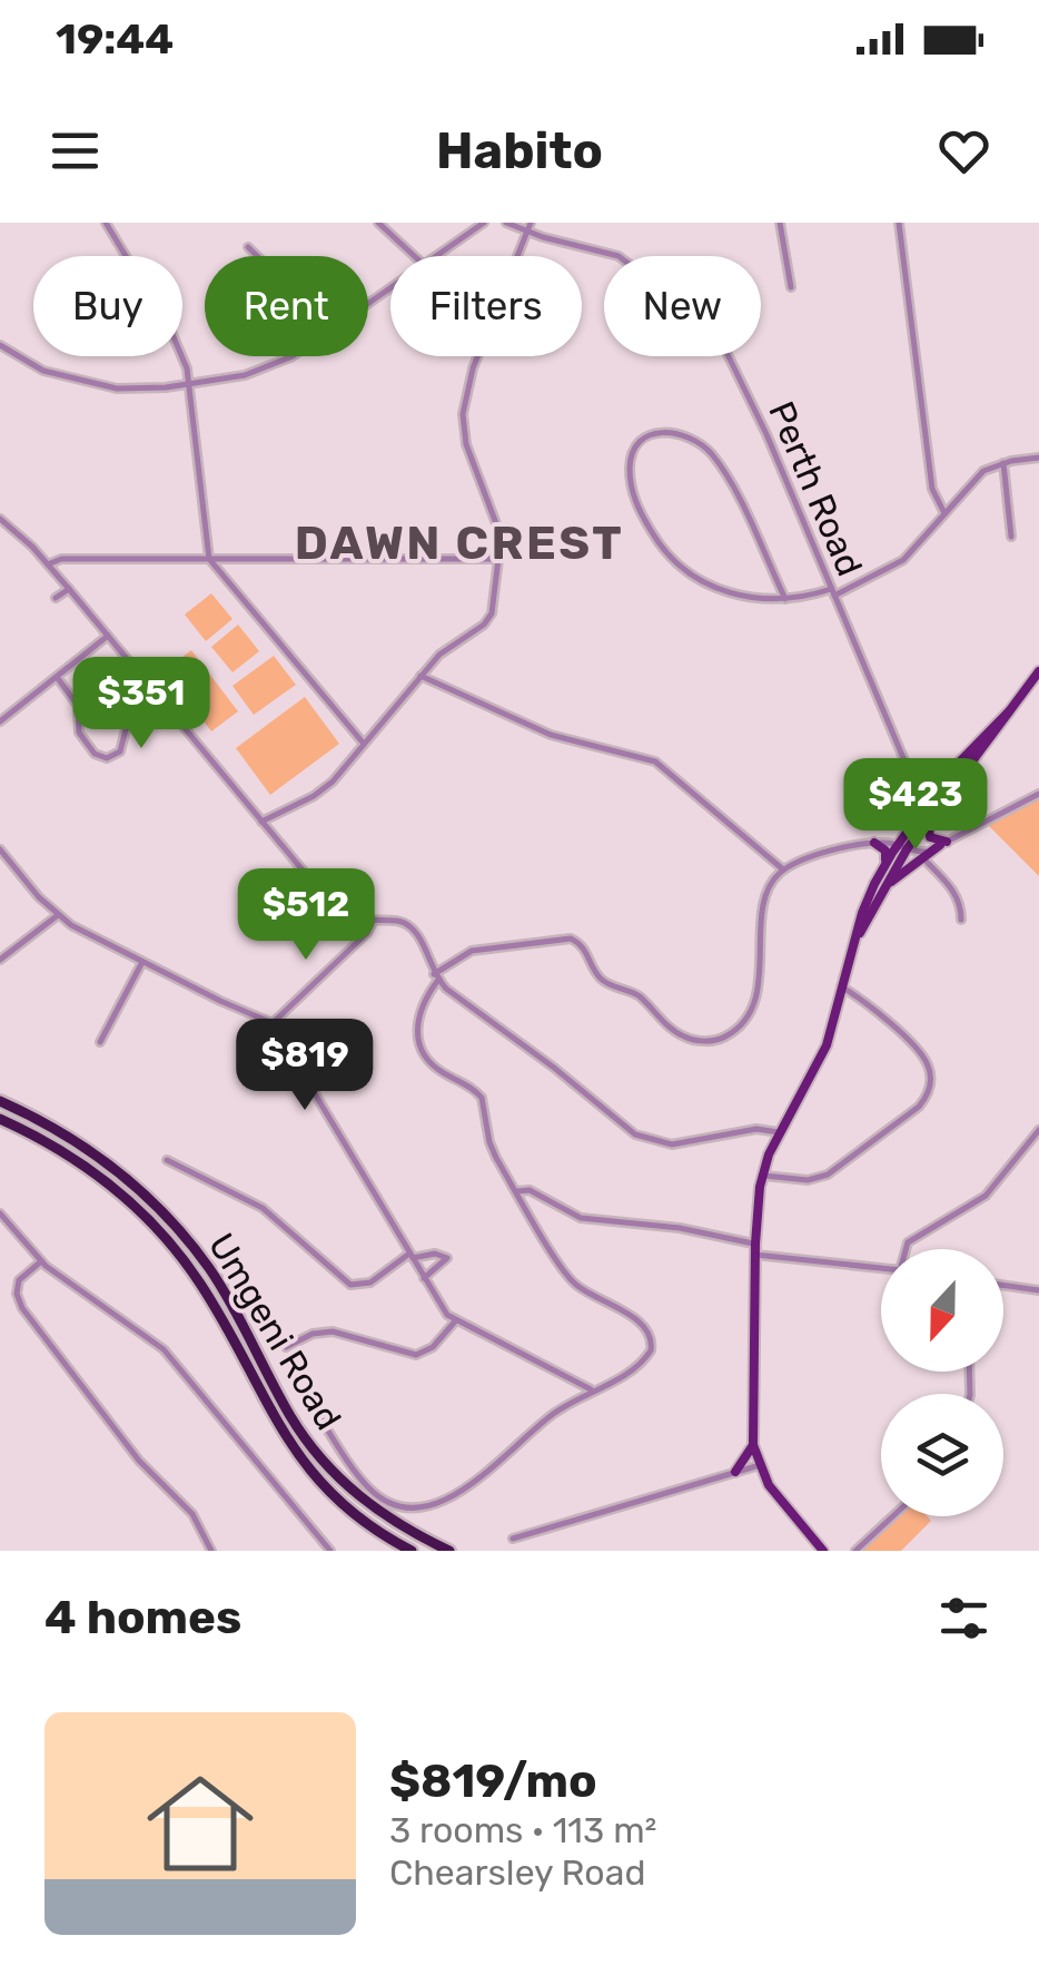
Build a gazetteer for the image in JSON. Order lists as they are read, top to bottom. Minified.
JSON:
{"streets":{"highway":["Umgeni Road"],"street":["Perth Road"]},"districts":["DAWN CREST"],"north":"bottom","page":{"status":"19:44","header":"Habito","chip":["Buy","Rent","Filters","New"],"price":["$351","$423","$512","$819"],"heading":"4 homes","list":[{"name":"$819/mo","note":"3 rooms · 113 m² · Chearsley Road"}]}}
